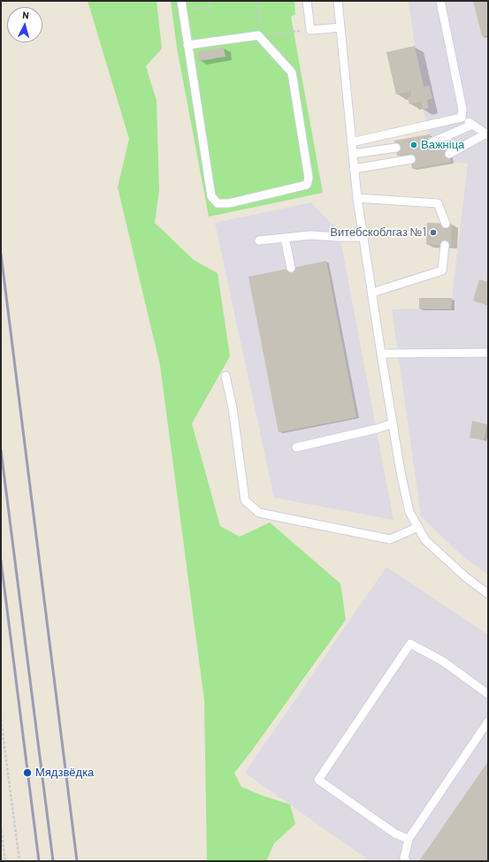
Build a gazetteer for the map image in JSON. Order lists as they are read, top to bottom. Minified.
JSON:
{"places":["Важніца","Витебскоблгаз №1","Мядзвёдка"],"north":"top"}
